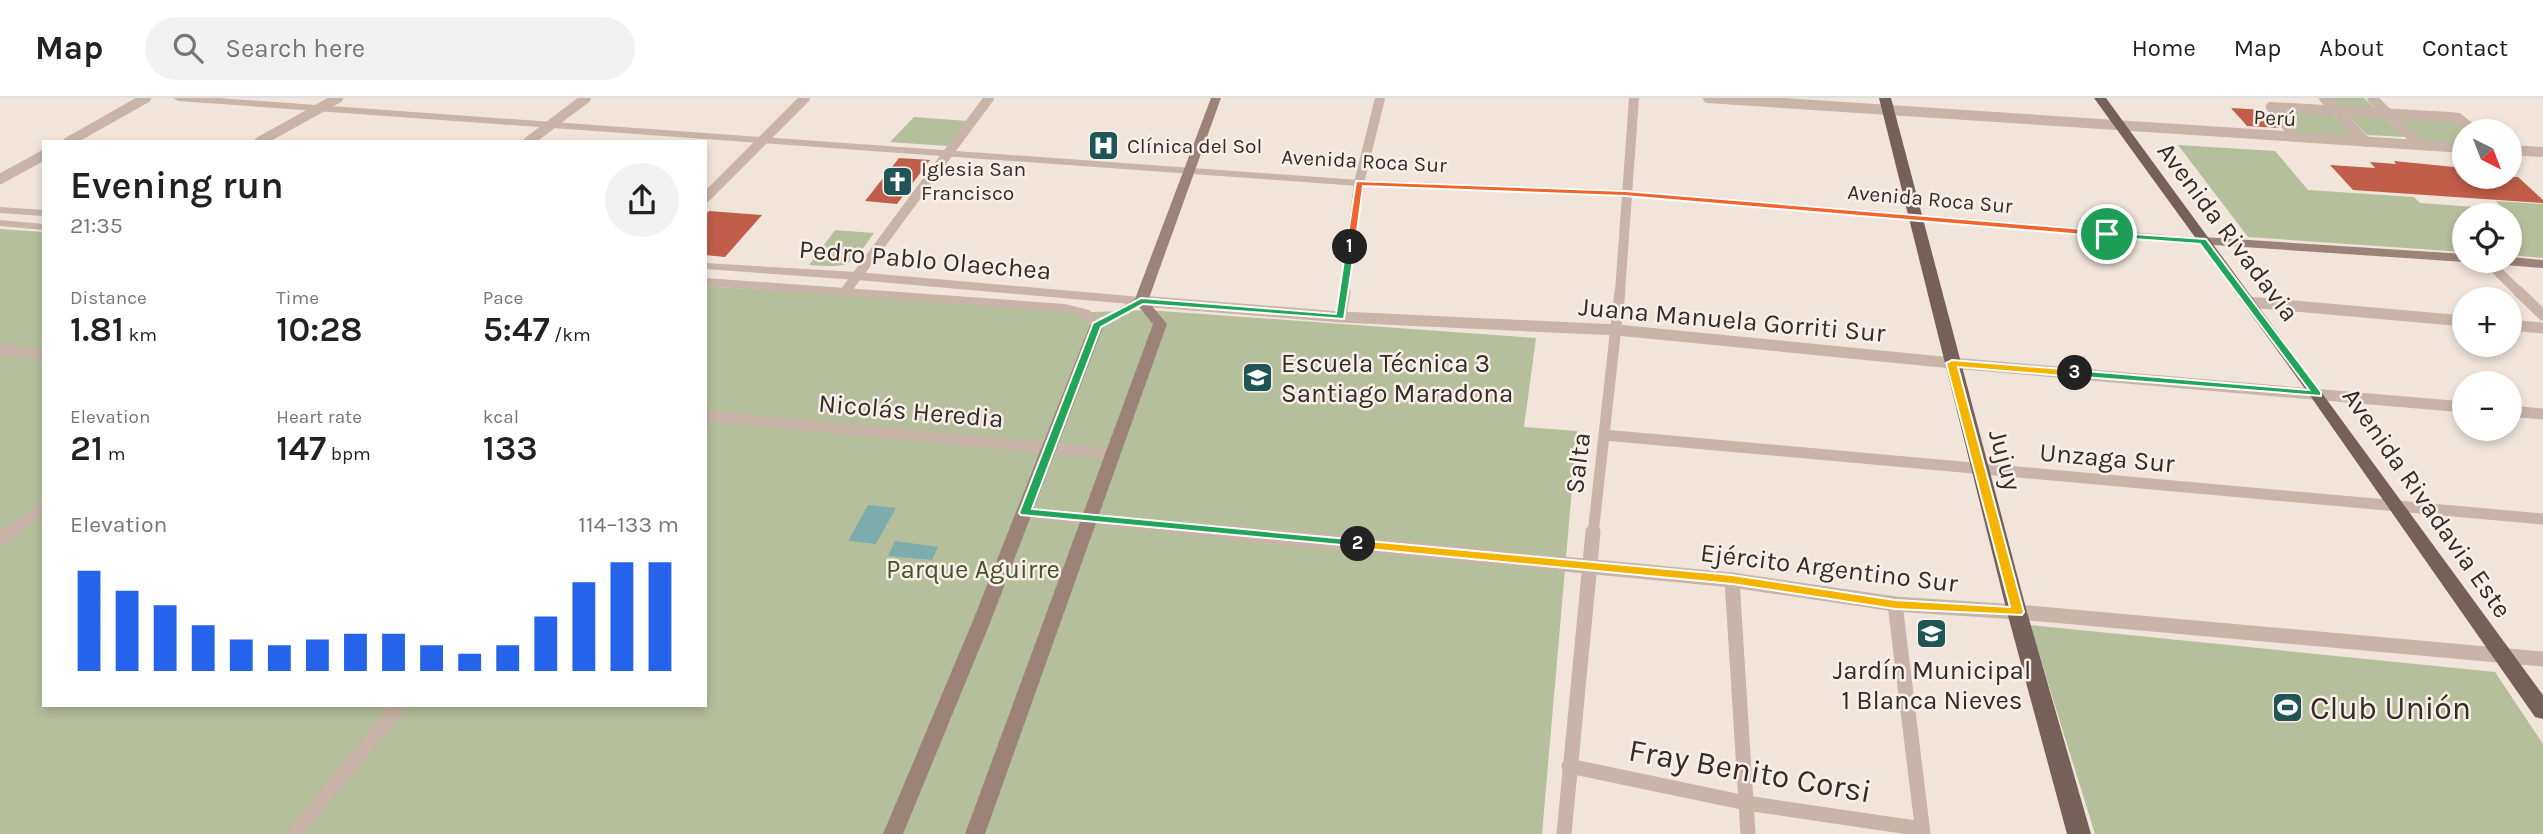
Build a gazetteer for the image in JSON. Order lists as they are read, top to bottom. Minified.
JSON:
{"streets":{"main road":["Avenida Roca Sur","Avenida Rivadavia","Jujuy","Avenida Rivadavia Este"],"street":["Perú","Pedro Pablo Olaechea","Juana Manuela Gorriti Sur","Nicolás Heredia","Unzaga Sur","Salta","Ejército Argentino Sur","Fray Benito Corsi"]},"crossings":[["Perú","Avenida Rivadavia"],["Perú","Jujuy"],["Avenida Roca Sur","Avenida Rivadavia"],["Avenida Roca Sur","Jujuy"],["Avenida Roca Sur","Salta"],["Avenida Rivadavia","Juana Manuela Gorriti Sur"],["Avenida Rivadavia","Avenida Rivadavia Este"],["Pedro Pablo Olaechea","Juana Manuela Gorriti Sur"],["Juana Manuela Gorriti Sur","Jujuy"],["Juana Manuela Gorriti Sur","Salta"],["Juana Manuela Gorriti Sur","Avenida Rivadavia Este"],["Unzaga Sur","Jujuy"],["Unzaga Sur","Salta"],["Unzaga Sur","Avenida Rivadavia Este"],["Jujuy","Ejército Argentino Sur"],["Salta","Ejército Argentino Sur"],["Salta","Fray Benito Corsi"],["Avenida Rivadavia Este","Ejército Argentino Sur"]],"parks":["Parque Aguirre"],"places":{"hospital":["Clínica del Sol"],"church":["Iglesia San Francisco"],"school or university":["Escuela Técnica 3 Santiago Maradona","Jardín Municipal 1 Blanca Nieves"],"sports":["Club Unión"]},"north":"bottom right","page":{"header":"Map","search":"Search here","nav":["Home","Map","About","Contact"],"map_buttons":["+","−"],"heading":["Evening run","21:35"],"pins":["1","3","2"],"stats":[["Distance","1.81 km"],["Time","10:28"],["Pace","5:47 /km"],["Elevation","21 m"],["Heart rate","147 bpm"],["kcal","133"]],"chart":["Elevation","114–133 m"]}}
